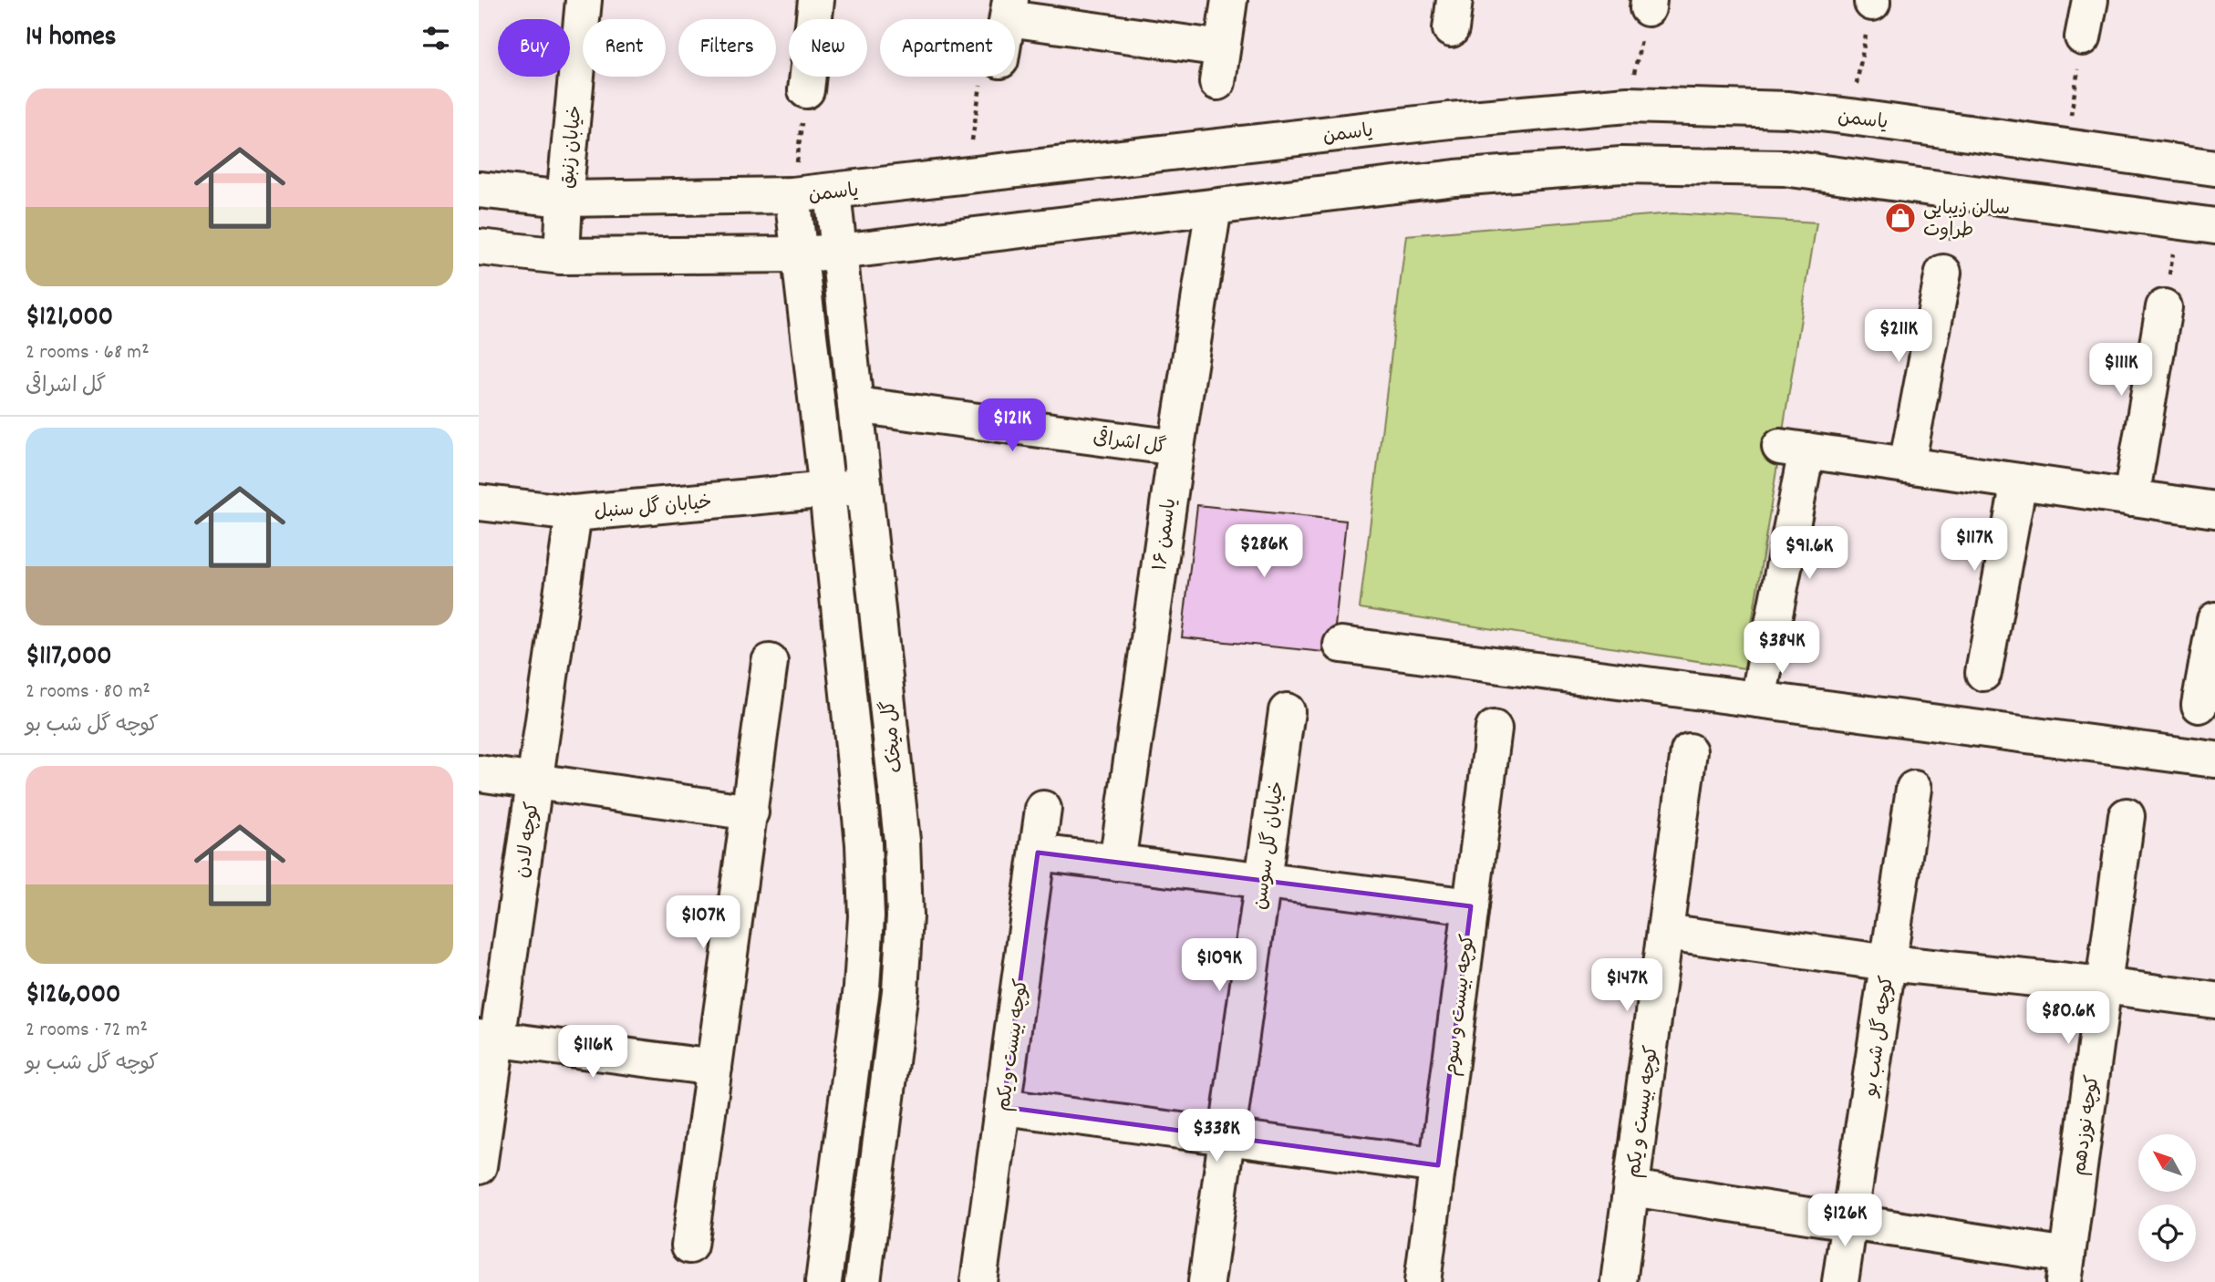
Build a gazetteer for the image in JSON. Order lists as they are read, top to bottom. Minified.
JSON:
{"streets":{"street":["یاسمن","خیابان زنبق","گل اشراقی","خیابان گل سنبل","یاسمن ۱۶","گل میخک","کوچه لادن","خیابان گل سوسن","کوچه بیست و سوم","کوچه گل شب بو","کوچه بیست و یکم","کوچه نوزدهم"]},"crossings":[["یاسمن","خیابان زنبق"],["یاسمن","گل میخک"],["گل اشراقی","یاسمن ۱۶"],["گل اشراقی","گل میخک"],["خیابان گل سنبل","گل میخک"],["خیابان گل سنبل","کوچه لادن"]],"places":{"shop":["سالن زیبایی طراوت"]},"north":"top left","page":{"heading":"14 homes","chip":["Buy","Rent","Filters","New","Apartment"],"list":[{"name":"$121,000","note":"2 rooms · 68 m² · گل اشراقی"},{"name":"$117,000","note":"2 rooms · 80 m² · کوچه گل شب بو"},{"name":"$126,000","note":"2 rooms · 72 m² · کوچه گل شب بو"}],"price":["$211K","$111K","$121K","$117K","$286K","$91.6K","$384K","$107K","$109K","$147K","$80.6K","$116K","$338K","$126K"]}}
